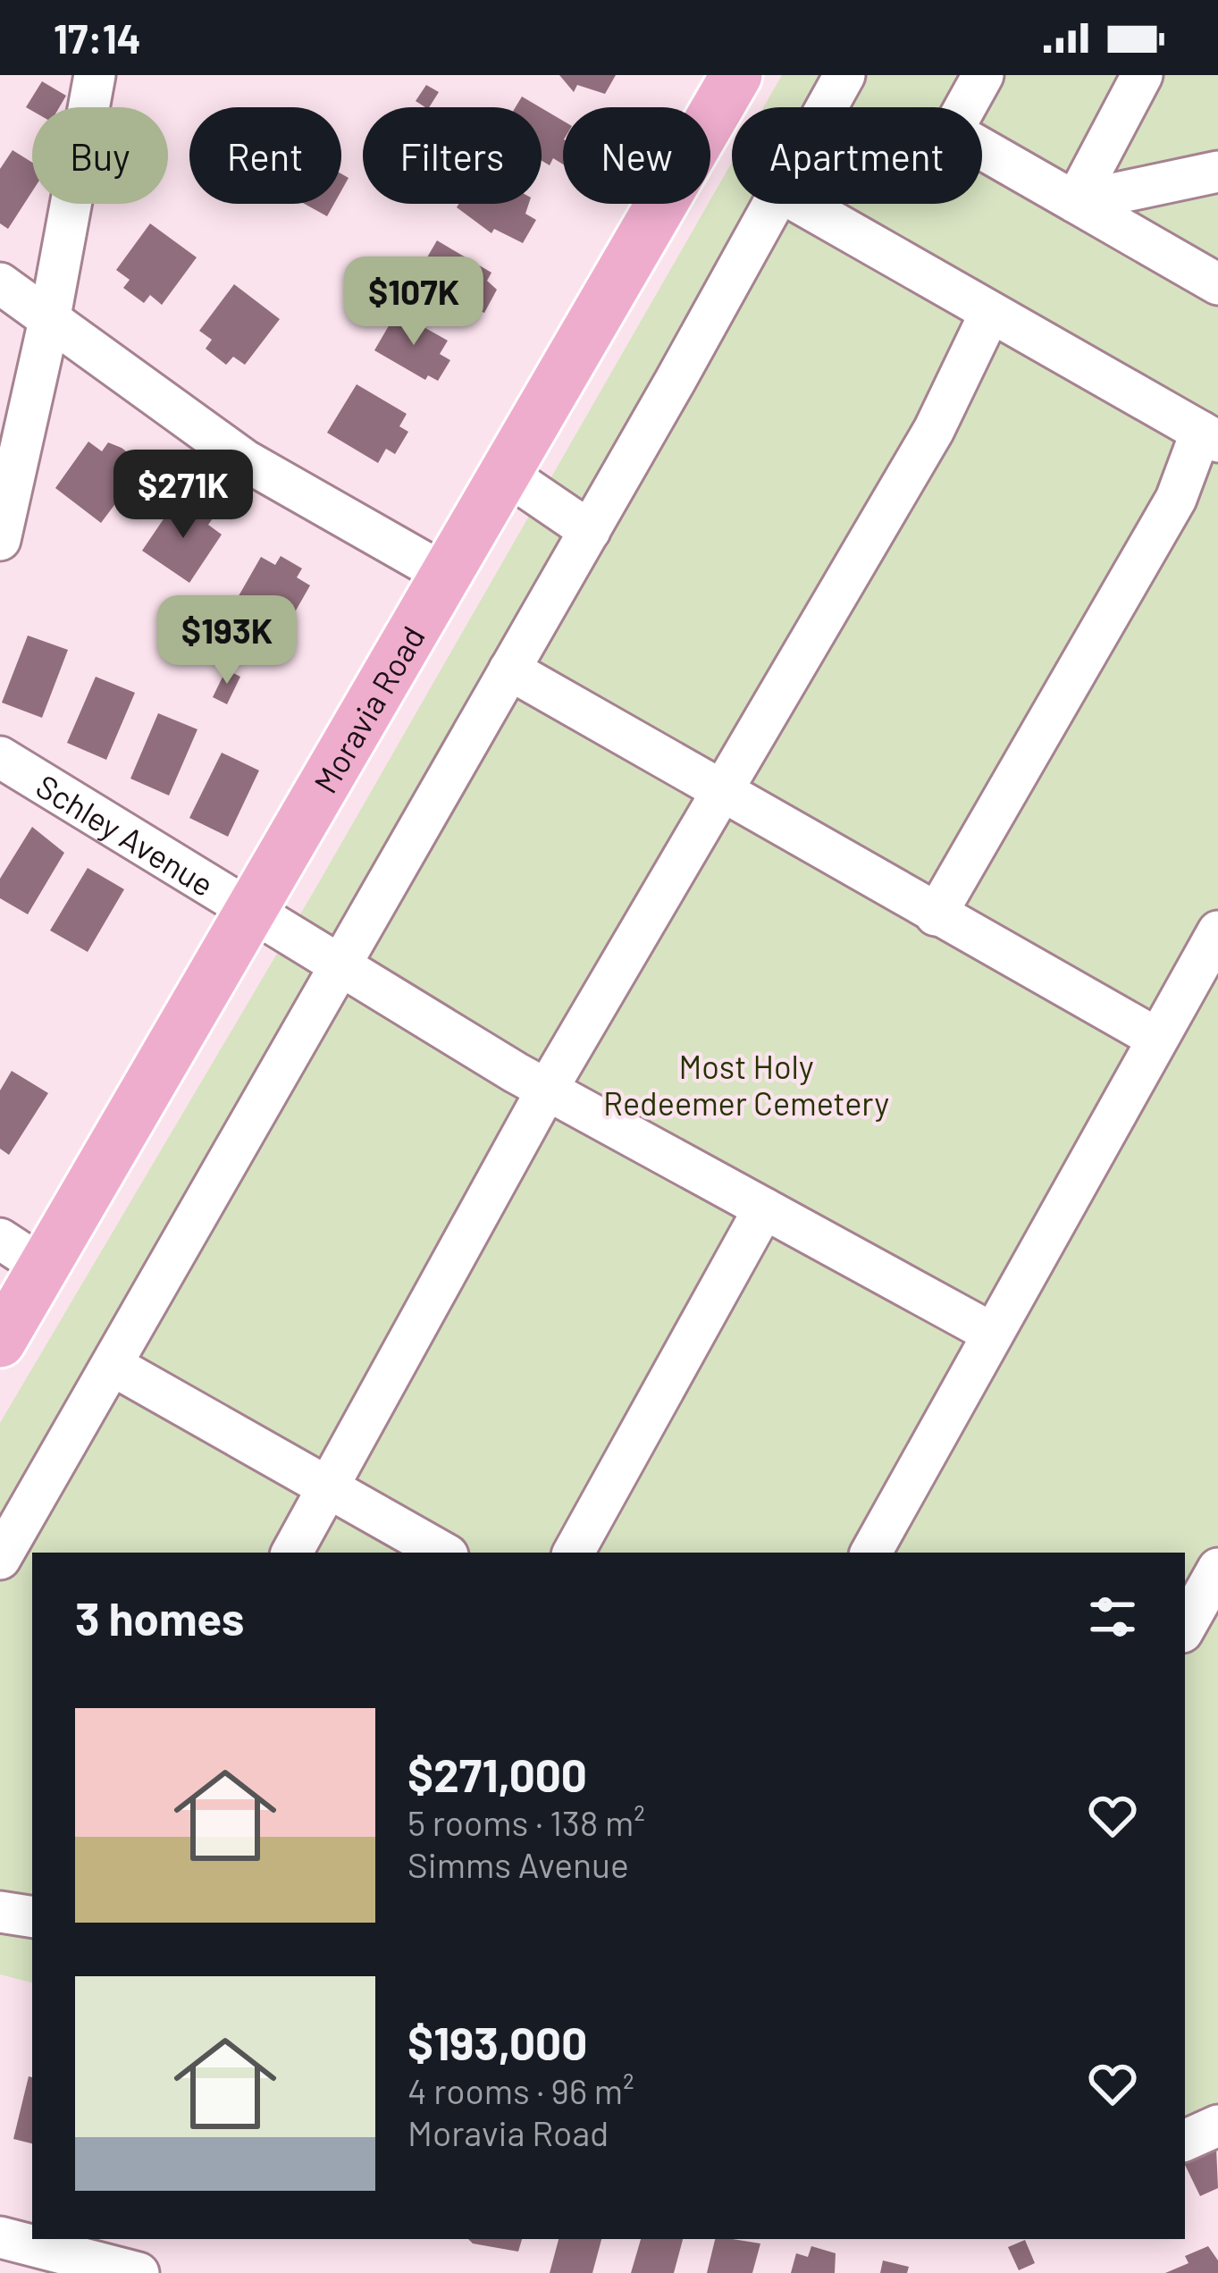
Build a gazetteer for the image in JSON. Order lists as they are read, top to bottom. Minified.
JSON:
{"streets":{"main road":["Moravia Road"],"street":["Schley Avenue"]},"crossings":[["Moravia Road","Schley Avenue"]],"parks":["Most Holy Redeemer Cemetery"],"page":{"status":"17:14","chip":["Buy","Rent","Filters","New","Apartment"],"price":["$107K","$271K","$193K"],"heading":"3 homes","list":[{"name":"$271,000","note":"5 rooms · 138 m² · Simms Avenue"},{"name":"$193,000","note":"4 rooms · 96 m² · Moravia Road"}]}}
